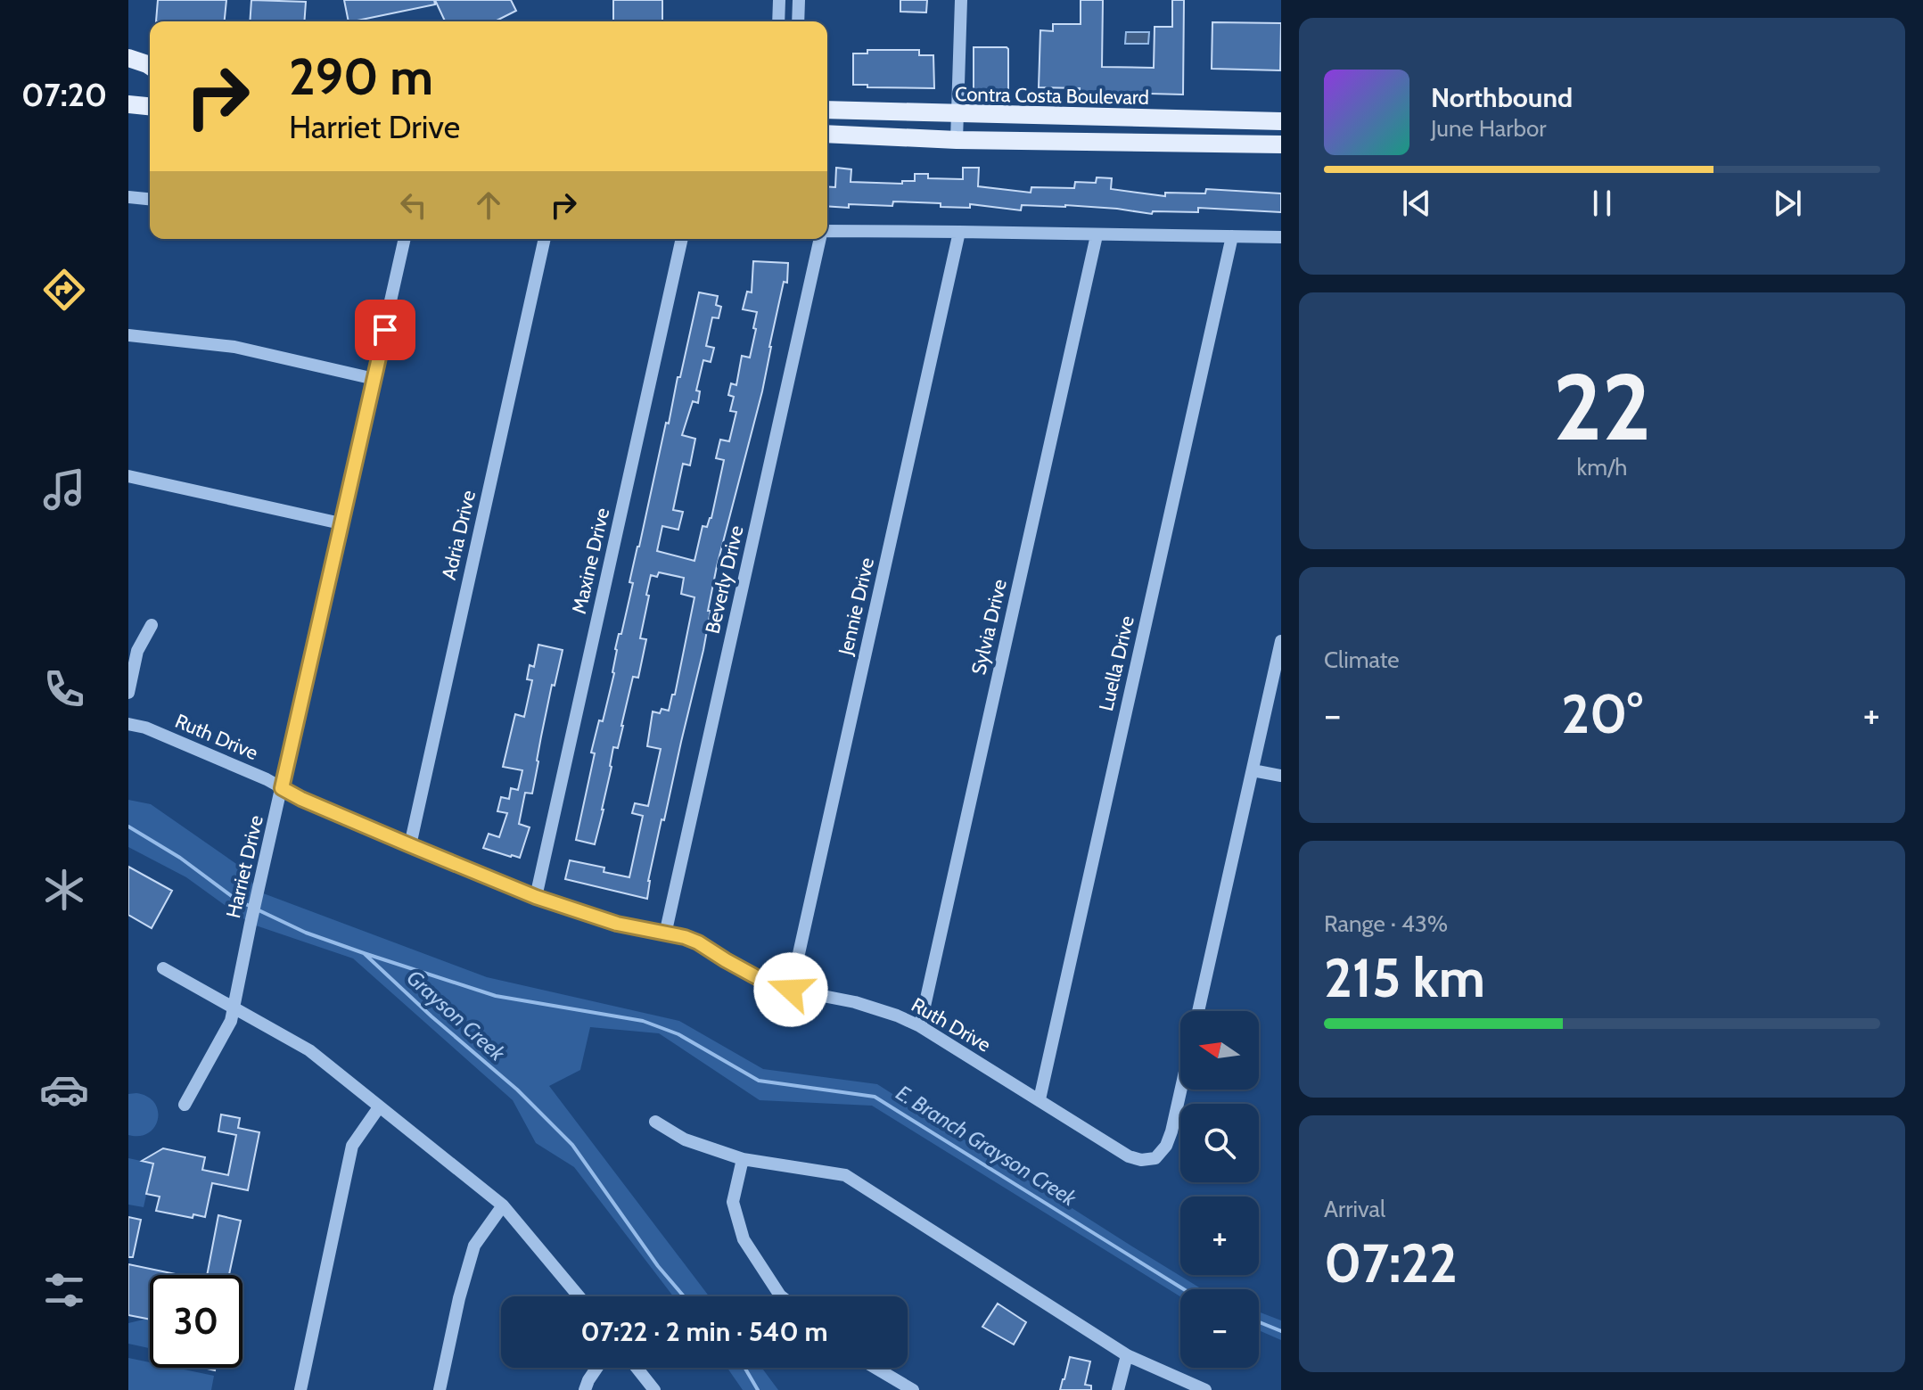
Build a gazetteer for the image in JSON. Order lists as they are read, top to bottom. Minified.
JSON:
{"streets":{"main road":["Contra Costa Boulevard"],"street":["Adria Drive","Maxine Drive","Beverly Drive","Jennie Drive","Sylvia Drive","Luella Drive","Ruth Drive","Harriet Drive"]},"crossings":[["Adria Drive","Ruth Drive"],["Maxine Drive","Ruth Drive"],["Beverly Drive","Ruth Drive"],["Jennie Drive","Ruth Drive"],["Sylvia Drive","Ruth Drive"],["Luella Drive","Ruth Drive"],["Ruth Drive","Harriet Drive"]],"water":["Grayson Creek","E. Branch Grayson Creek"],"north":"left","page":{"tabs":"07:20","turn":["290 m","Harriet Drive"],"song":["Northbound","June Harbor"],"tile":[["22","km/h"],"Climate",["Range · 43%","215 km"],["Arrival","07:22"]],"heat":["−","20°","+"],"map_buttons":["+","−"],"limit":"30","trip":"07:22 · 2 min · 540 m"}}
